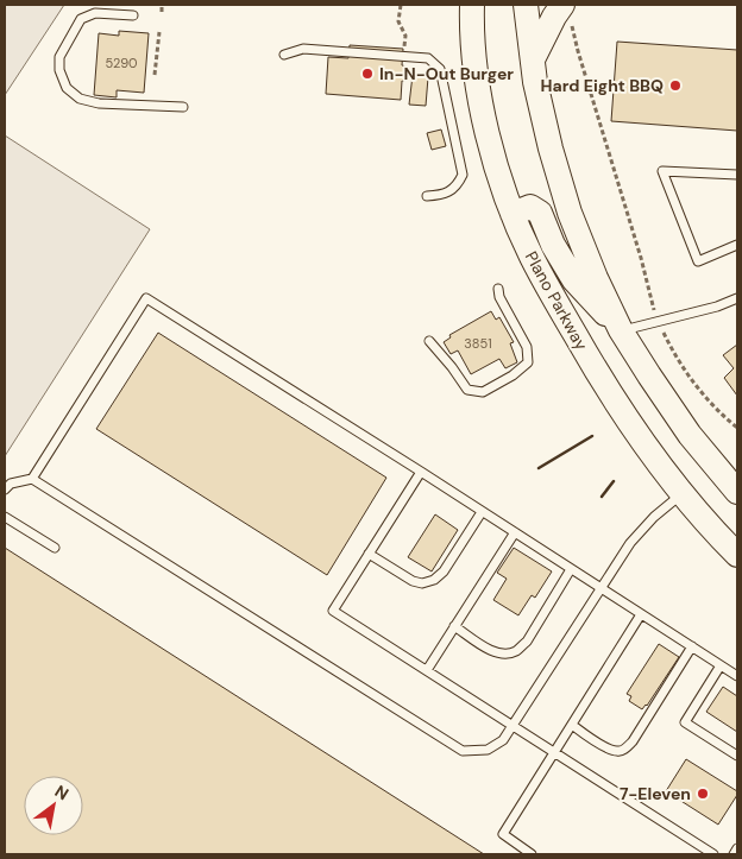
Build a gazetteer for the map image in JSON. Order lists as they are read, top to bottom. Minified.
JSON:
{"streets":{"main road":["Plano Parkway"]},"places":["In-N-Out Burger","Hard Eight BBQ","7-Eleven"],"house_numbers":["5290","3851"],"north":"top right"}
